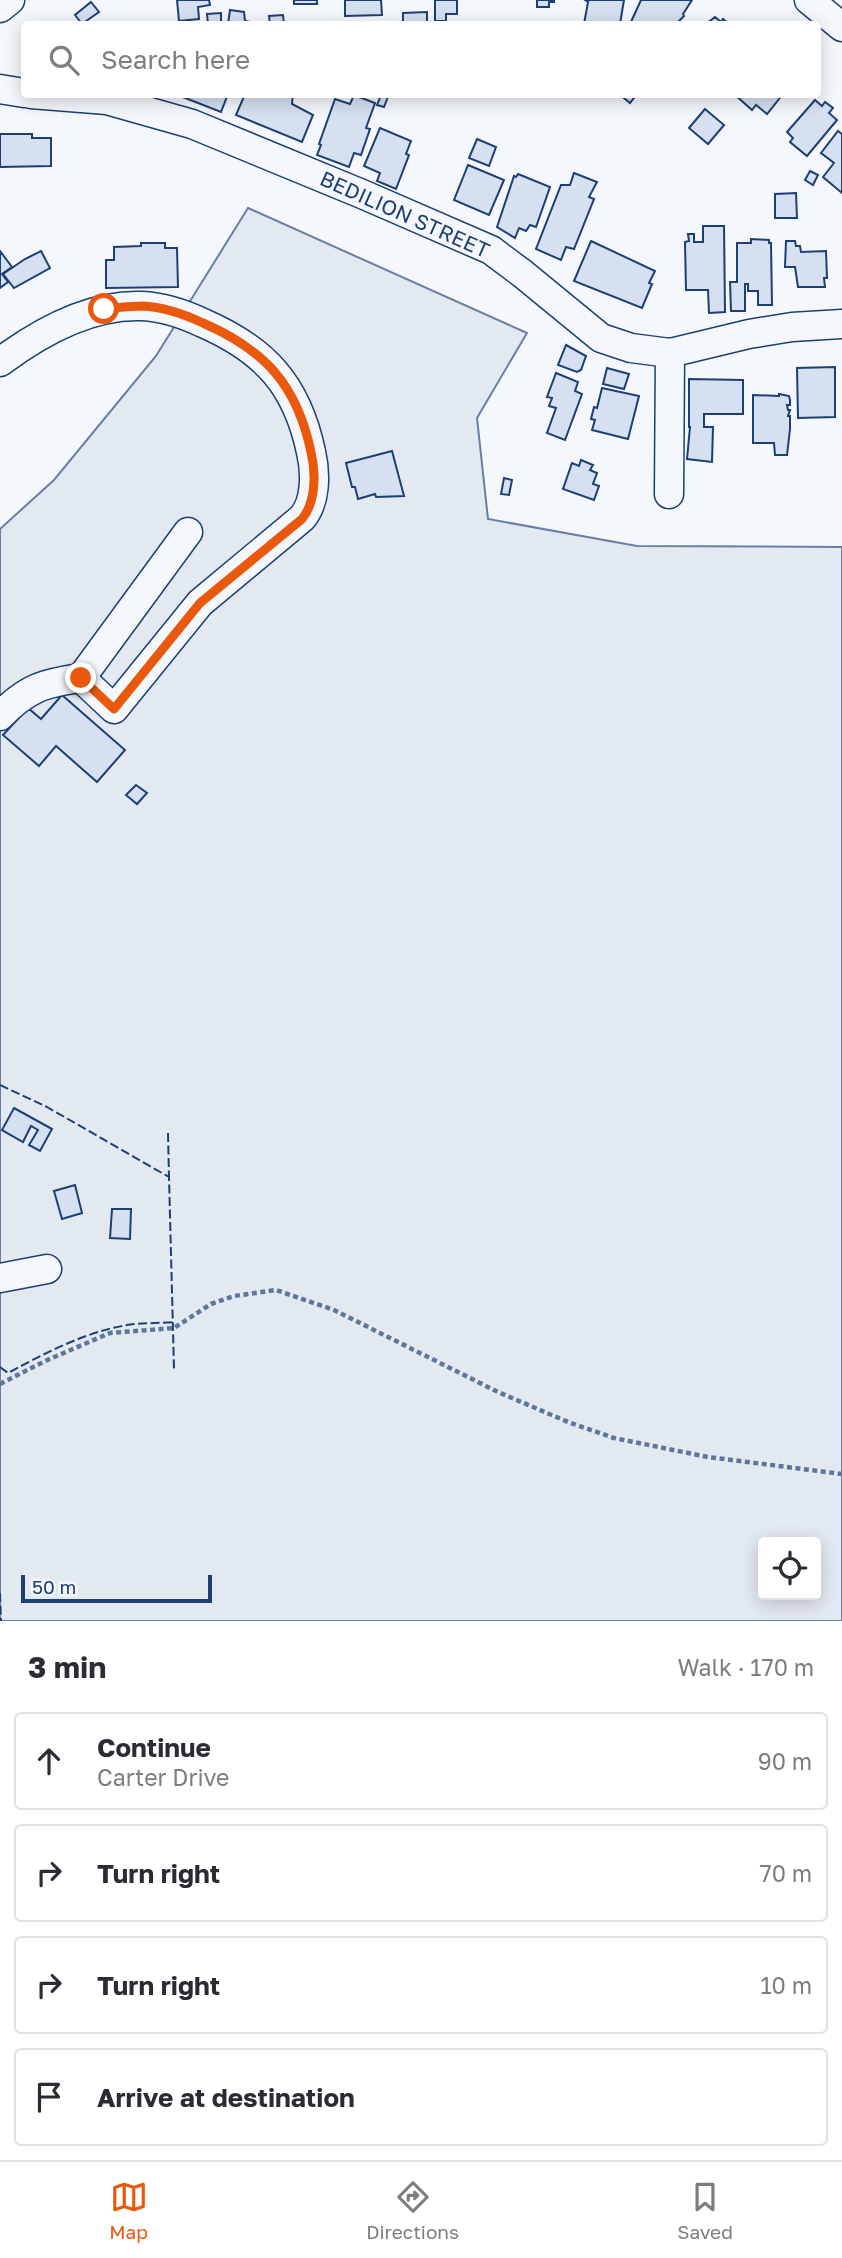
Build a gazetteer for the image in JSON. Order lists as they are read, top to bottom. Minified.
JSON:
{"streets":{"street":["BEDILION STREET"]},"scale_bar":"50 m","page":{"search":"Search here","scale":"50 m","heading":["3 min","Walk · 170 m"],"list":[["Continue","Carter Drive","90 m"],["Turn right","70 m"],["Turn right","10 m"],"Arrive at destination"],"nav":["Map","Directions","Saved"]}}
